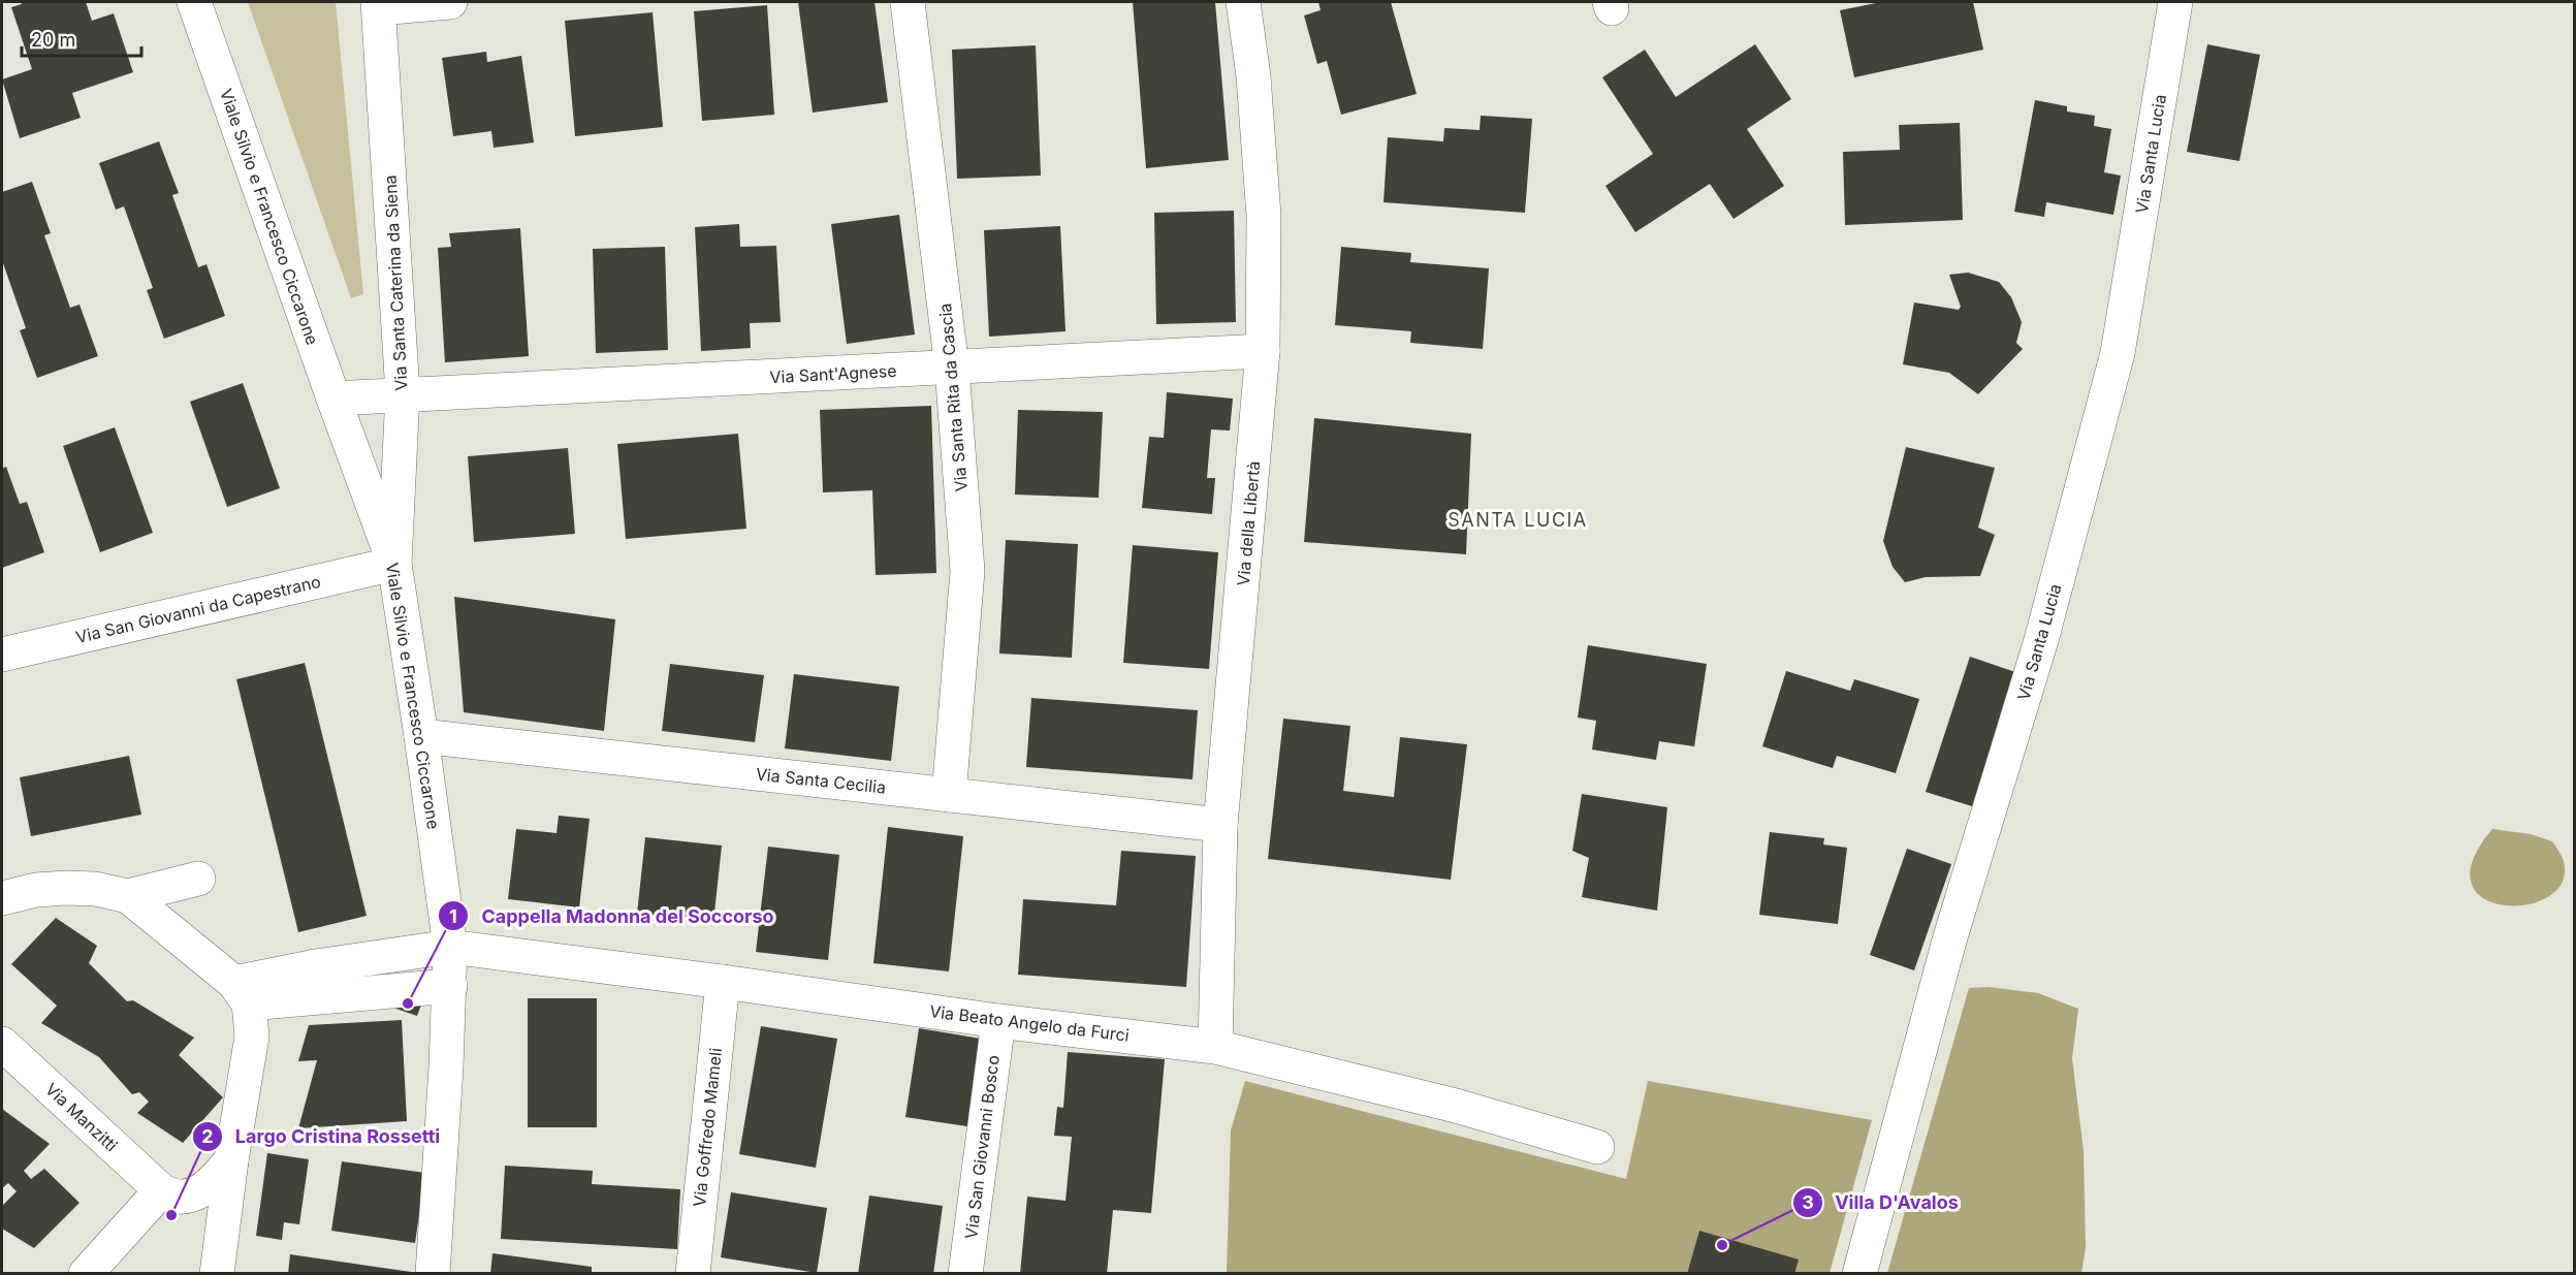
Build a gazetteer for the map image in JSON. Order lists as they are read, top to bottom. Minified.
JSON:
{"streets":{"street":["Via Santa Lucia","Viale Silvio e Francesco Ciccarone","Via Santa Caterina da Siena","Via Sant'Agnese","Via Santa Rita da Cascia","Via della Libertà","Via San Giovanni da Capestrano","Via Santa Cecilia","Via Beato Angelo da Furci","Via Manzitti","Via Goffredo Mameli","Via San Giovanni Bosco"]},"crossings":[["Viale Silvio e Francesco Ciccarone","Via Santa Caterina da Siena"],["Viale Silvio e Francesco Ciccarone","Via Sant'Agnese"],["Viale Silvio e Francesco Ciccarone","Via San Giovanni da Capestrano"],["Viale Silvio e Francesco Ciccarone","Via Santa Cecilia"],["Viale Silvio e Francesco Ciccarone","Via Beato Angelo da Furci"],["Via Santa Caterina da Siena","Via Sant'Agnese"],["Via Santa Caterina da Siena","Via San Giovanni da Capestrano"],["Via Sant'Agnese","Via Santa Rita da Cascia"],["Via Sant'Agnese","Via della Libertà"],["Via Santa Rita da Cascia","Via Santa Cecilia"],["Via della Libertà","Via Santa Cecilia"],["Via della Libertà","Via Beato Angelo da Furci"],["Via Beato Angelo da Furci","Via Goffredo Mameli"],["Via Beato Angelo da Furci","Via San Giovanni Bosco"]],"districts":["SANTA LUCIA"],"places":["Cappella Madonna del Soccorso","Largo Cristina Rossetti","Villa D'Avalos"],"scale_bar":"20 m"}
